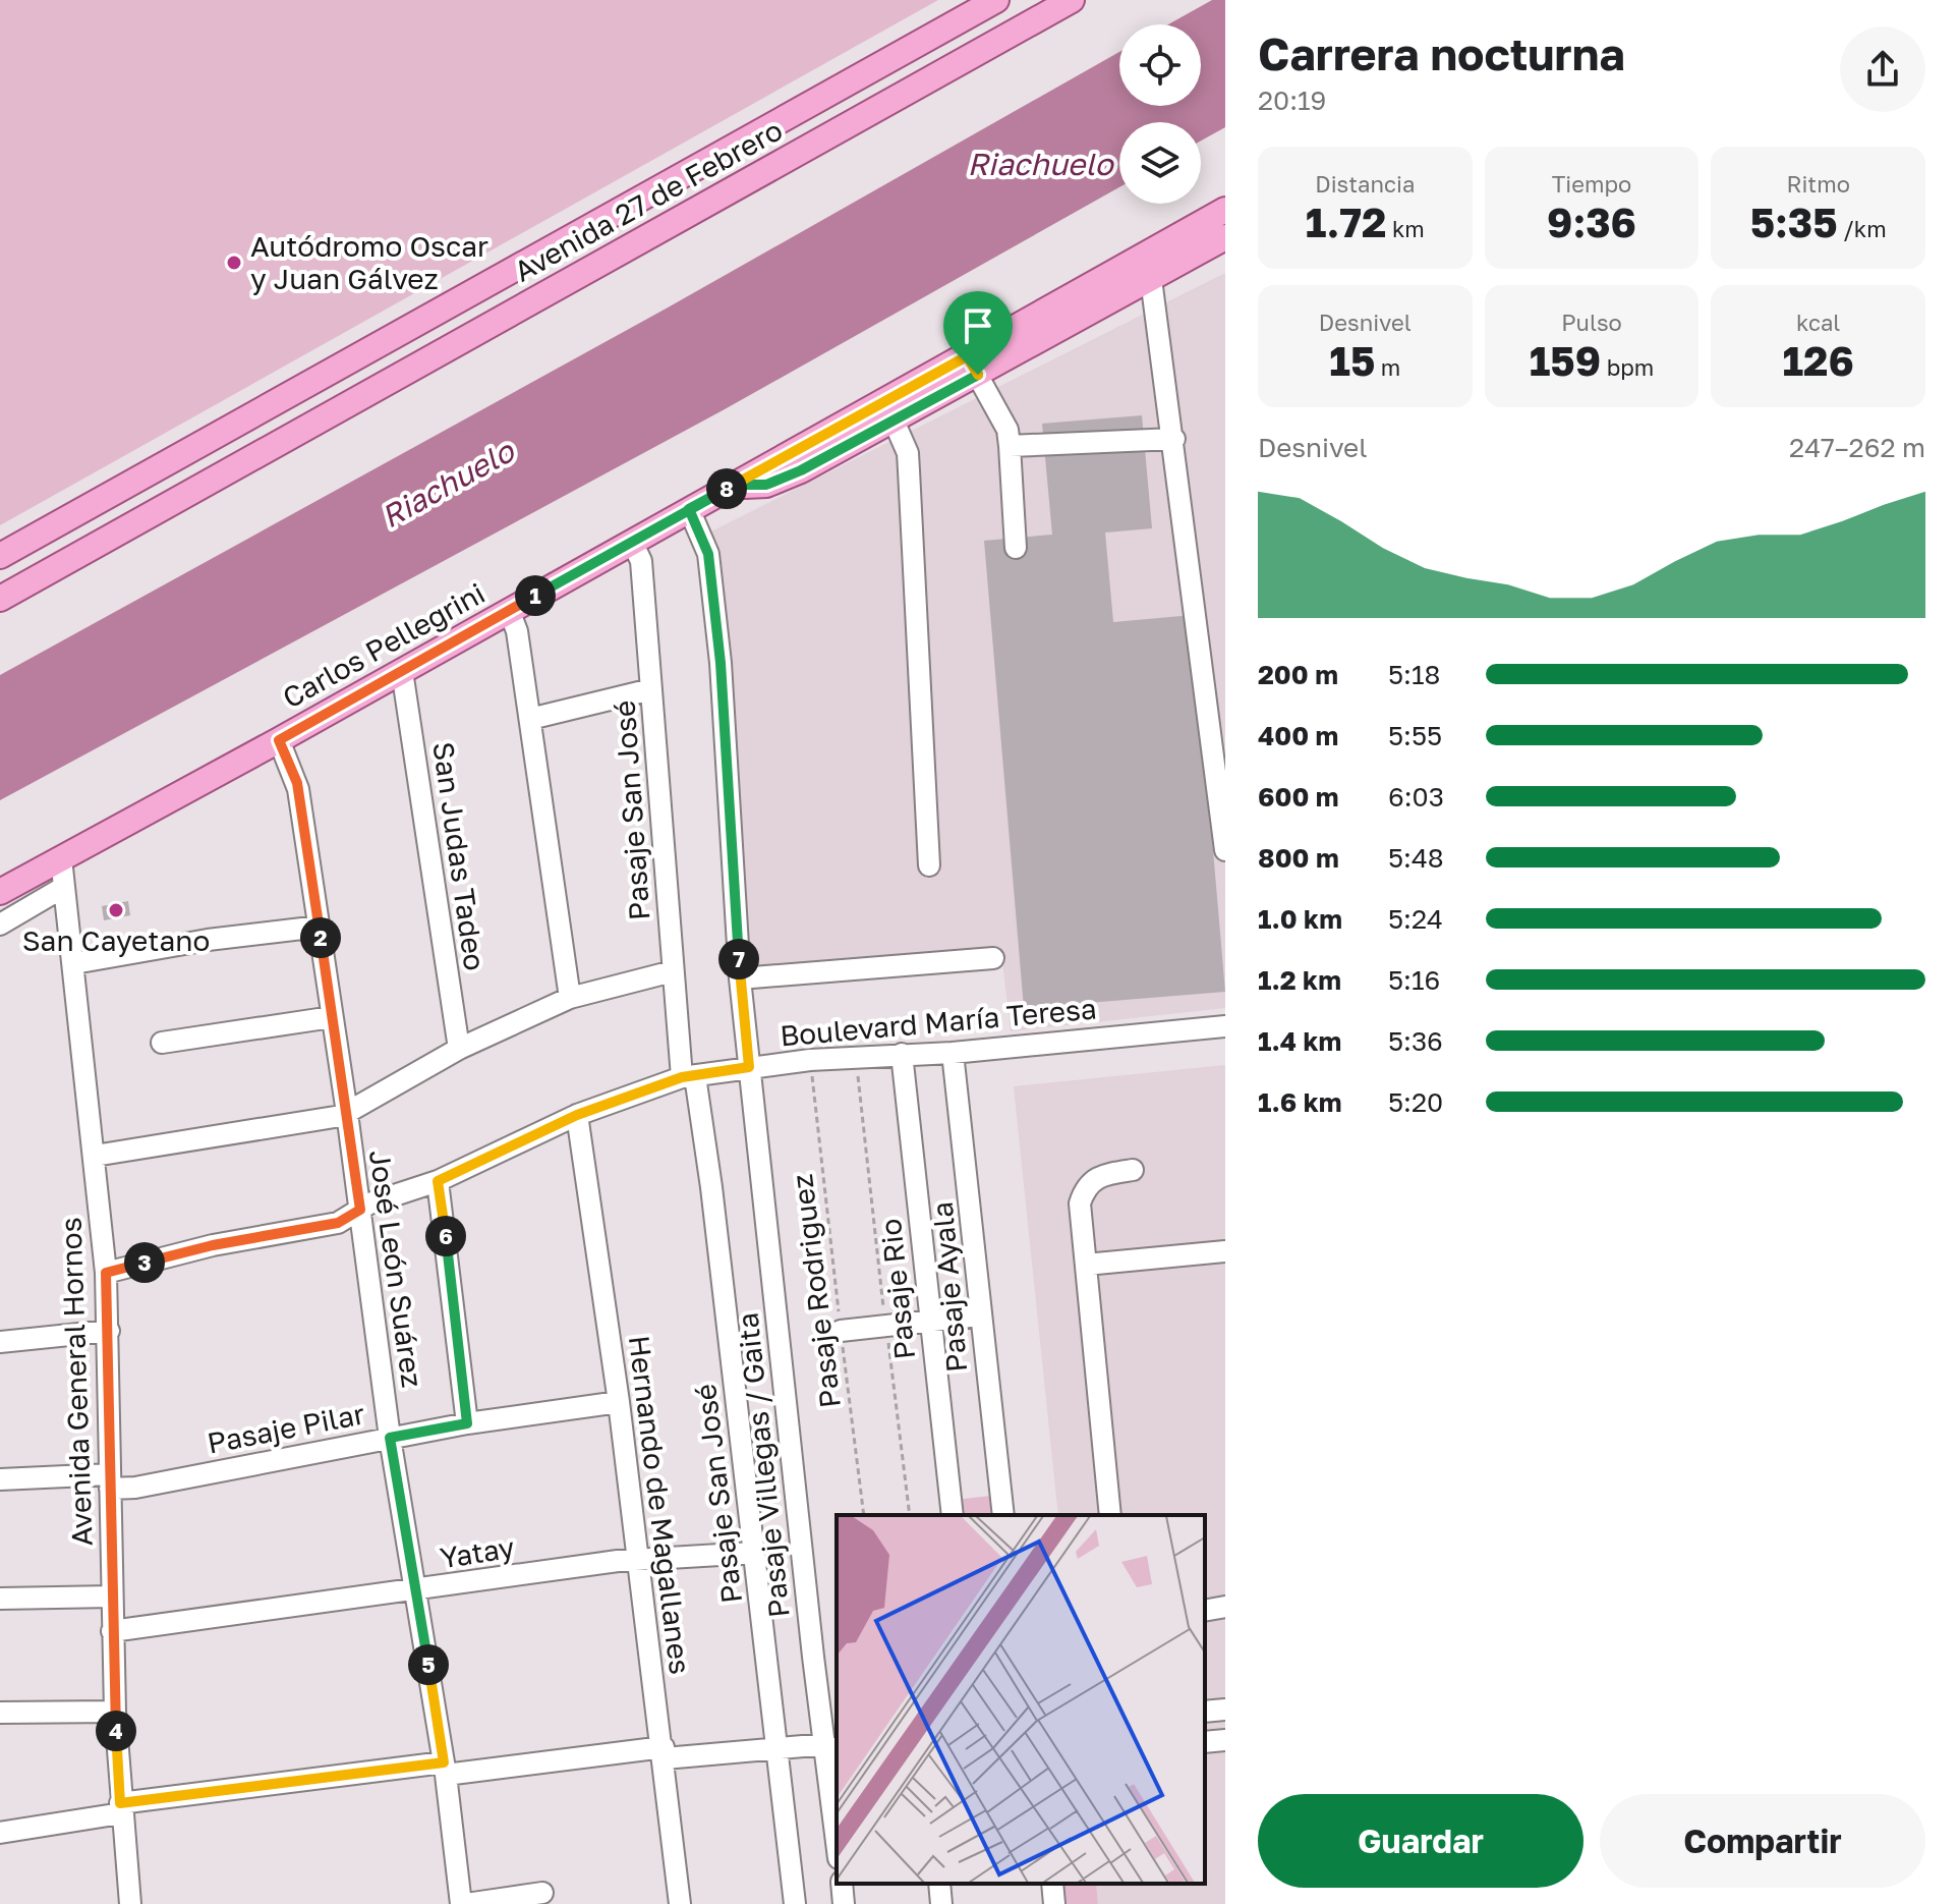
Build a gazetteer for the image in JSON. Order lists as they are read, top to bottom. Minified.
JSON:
{"streets":{"main road":["Avenida 27 de Febrero","Carlos Pellegrini"],"street":["Pasaje San José","San Judas Tadeo","Boulevard María Teresa","José León Suárez","Pasaje Ayala","Pasaje Rio","Avenida General Hornos","Pasaje Pilar","Pasaje Villegas / Gaita","Hernando de Magallanes","Yatay"],"path":["Pasaje Rodriguez"]},"crossings":[["Carlos Pellegrini","Pasaje San José"],["Carlos Pellegrini","San Judas Tadeo"],["Carlos Pellegrini","José León Suárez"],["Carlos Pellegrini","Avenida General Hornos"],["Carlos Pellegrini","Pasaje Villegas / Gaita"],["Pasaje San José","Boulevard María Teresa"],["Pasaje San José","Yatay"],["Boulevard María Teresa","José León Suárez"],["Boulevard María Teresa","Pasaje Ayala"],["Boulevard María Teresa","Pasaje Rio"],["Boulevard María Teresa","Pasaje Rodriguez"],["Boulevard María Teresa","Avenida General Hornos"],["Boulevard María Teresa","Pasaje Villegas / Gaita"],["Boulevard María Teresa","Hernando de Magallanes"],["José León Suárez","Pasaje Pilar"],["José León Suárez","Yatay"],["Avenida General Hornos","Pasaje Pilar"],["Avenida General Hornos","Yatay"],["Pasaje Pilar","Hernando de Magallanes"],["Hernando de Magallanes","Yatay"]],"water":["Riachuelo"],"places":["Autódromo Oscar y Juan Gálvez","San Cayetano"],"page":{"heading":["Carrera nocturna","20:19"],"stats":[["Distancia","1.72 km"],["Tiempo","9:36"],["Ritmo","5:35 /km"],["Desnivel","15 m"],["Pulso","159 bpm"],["kcal","126"]],"chart":["Desnivel","247–262 m"],"pins":["8","1","2","7","6","3","5","4"],"list":[{"name":"200 m","note":"5:18"},{"name":"400 m","note":"5:55"},{"name":"600 m","note":"6:03"},{"name":"800 m","note":"5:48"},{"name":"1.0 km","note":"5:24"},{"name":"1.2 km","note":"5:16"},{"name":"1.4 km","note":"5:36"},{"name":"1.6 km","note":"5:20"}],"buttons":["Guardar","Compartir"]}}
